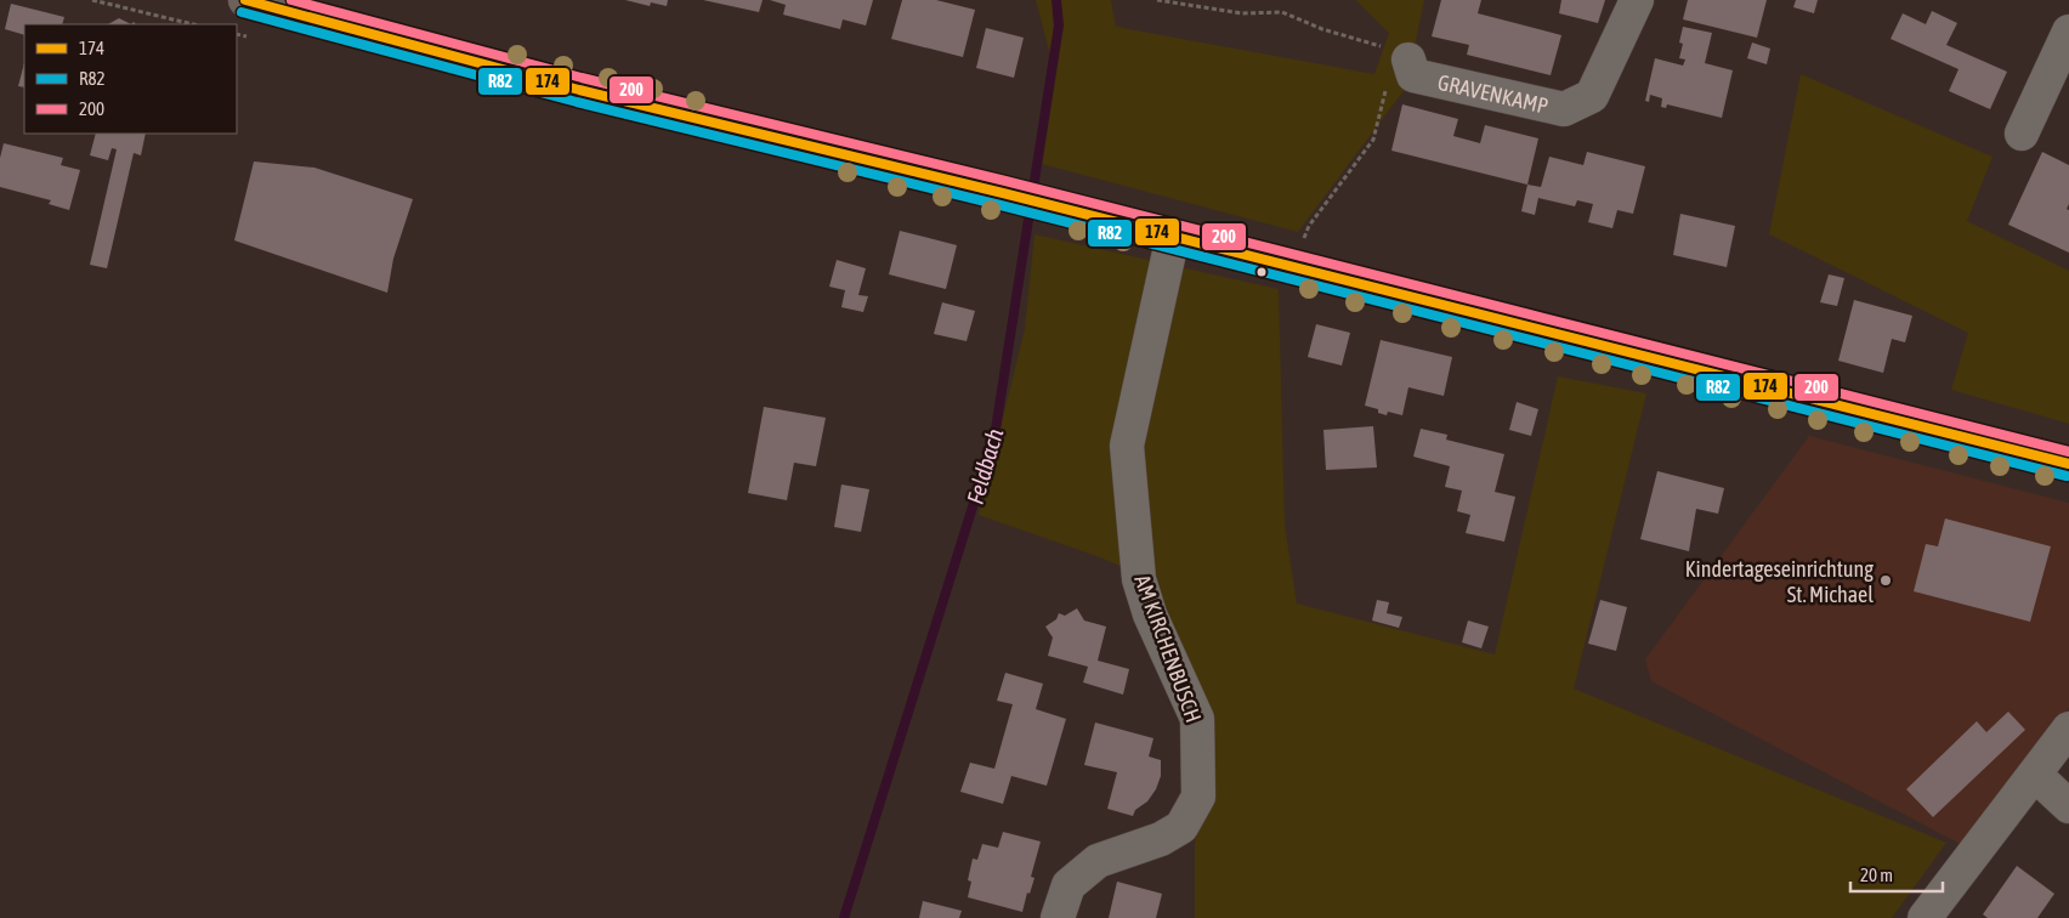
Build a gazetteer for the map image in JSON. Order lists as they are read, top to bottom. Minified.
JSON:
{"streets":{"street":["GRAVENKAMP","AM KIRCHENBUSCH"]},"water":["Feldbach"],"places":["Kindertageseinrichtung St. Michael"],"lines":["transit line 174","transit line 200","transit line R82"],"legend":["174","R82","200"],"scale_bar":"20 m"}
